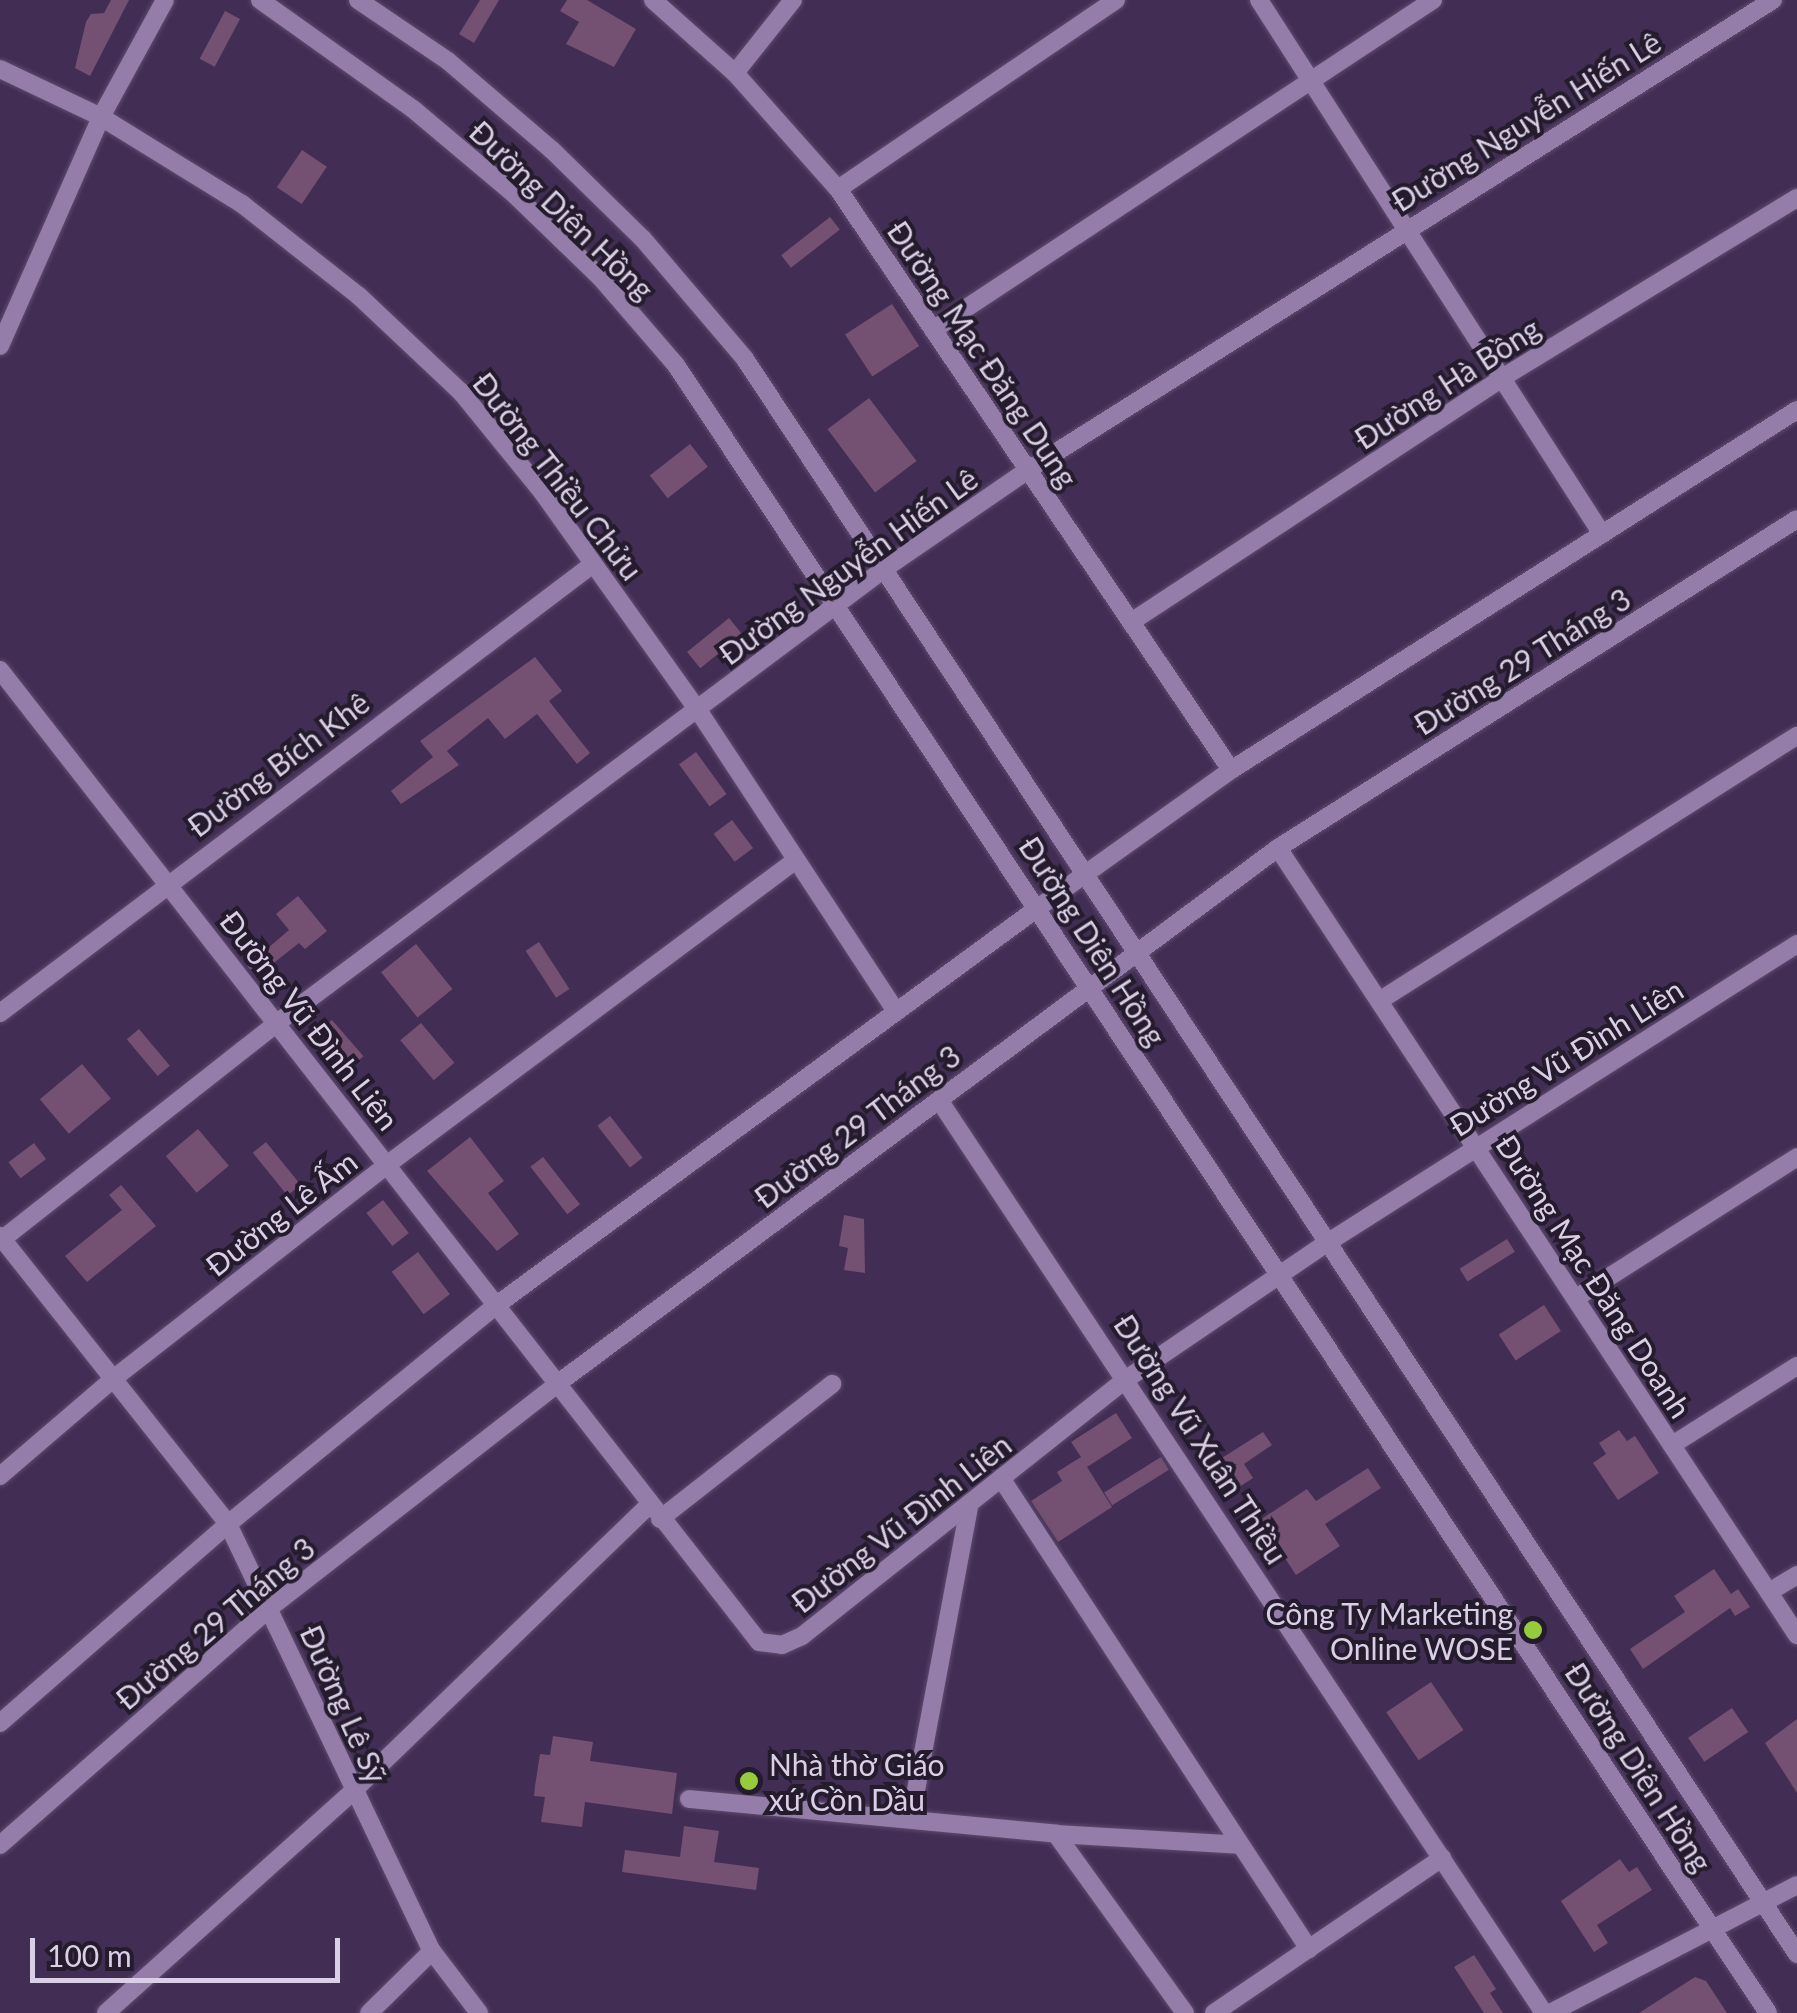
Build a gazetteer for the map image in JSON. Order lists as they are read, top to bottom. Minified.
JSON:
{"streets":{"street":["Đường Nguyễn Hiến Lê","Đường Diên Hồng","Đường Mạc Đăng Dung","Đường Hà Bồng","Đường Thiều Chửu","Đường 29 Tháng 3","Đường Bích Khê","Đường Vũ Đình Liên","Đường Lê Ấm","Đường Mạc Đăng Doanh","Đường Vũ Xuân Thiều","Đường Lê Sỹ"]},"crossings":[["Đường Nguyễn Hiến Lê","Đường Diên Hồng"],["Đường Nguyễn Hiến Lê","Đường Mạc Đăng Dung"],["Đường Nguyễn Hiến Lê","Đường Thiều Chửu"],["Đường Nguyễn Hiến Lê","Đường Vũ Đình Liên"],["Đường Nguyễn Hiến Lê","Đường Lê Sỹ"],["Đường Diên Hồng","Đường 29 Tháng 3"],["Đường Diên Hồng","Đường Vũ Đình Liên"],["Đường Mạc Đăng Dung","Đường Hà Bồng"],["Đường Thiều Chửu","Đường Bích Khê"],["Đường Thiều Chửu","Đường Lê Ấm"],["Đường 29 Tháng 3","Đường Vũ Đình Liên"],["Đường 29 Tháng 3","Đường Mạc Đăng Doanh"],["Đường 29 Tháng 3","Đường Vũ Xuân Thiều"],["Đường 29 Tháng 3","Đường Lê Sỹ"],["Đường Bích Khê","Đường Vũ Đình Liên"],["Đường Vũ Đình Liên","Đường Lê Ấm"],["Đường Vũ Đình Liên","Đường Mạc Đăng Doanh"],["Đường Vũ Đình Liên","Đường Vũ Xuân Thiều"],["Đường Lê Ấm","Đường Lê Sỹ"]],"places":["Công Ty Marketing Online WOSE","Nhà thờ Giáo xứ Cồn Dầu"],"scale_bar":"100 m"}
